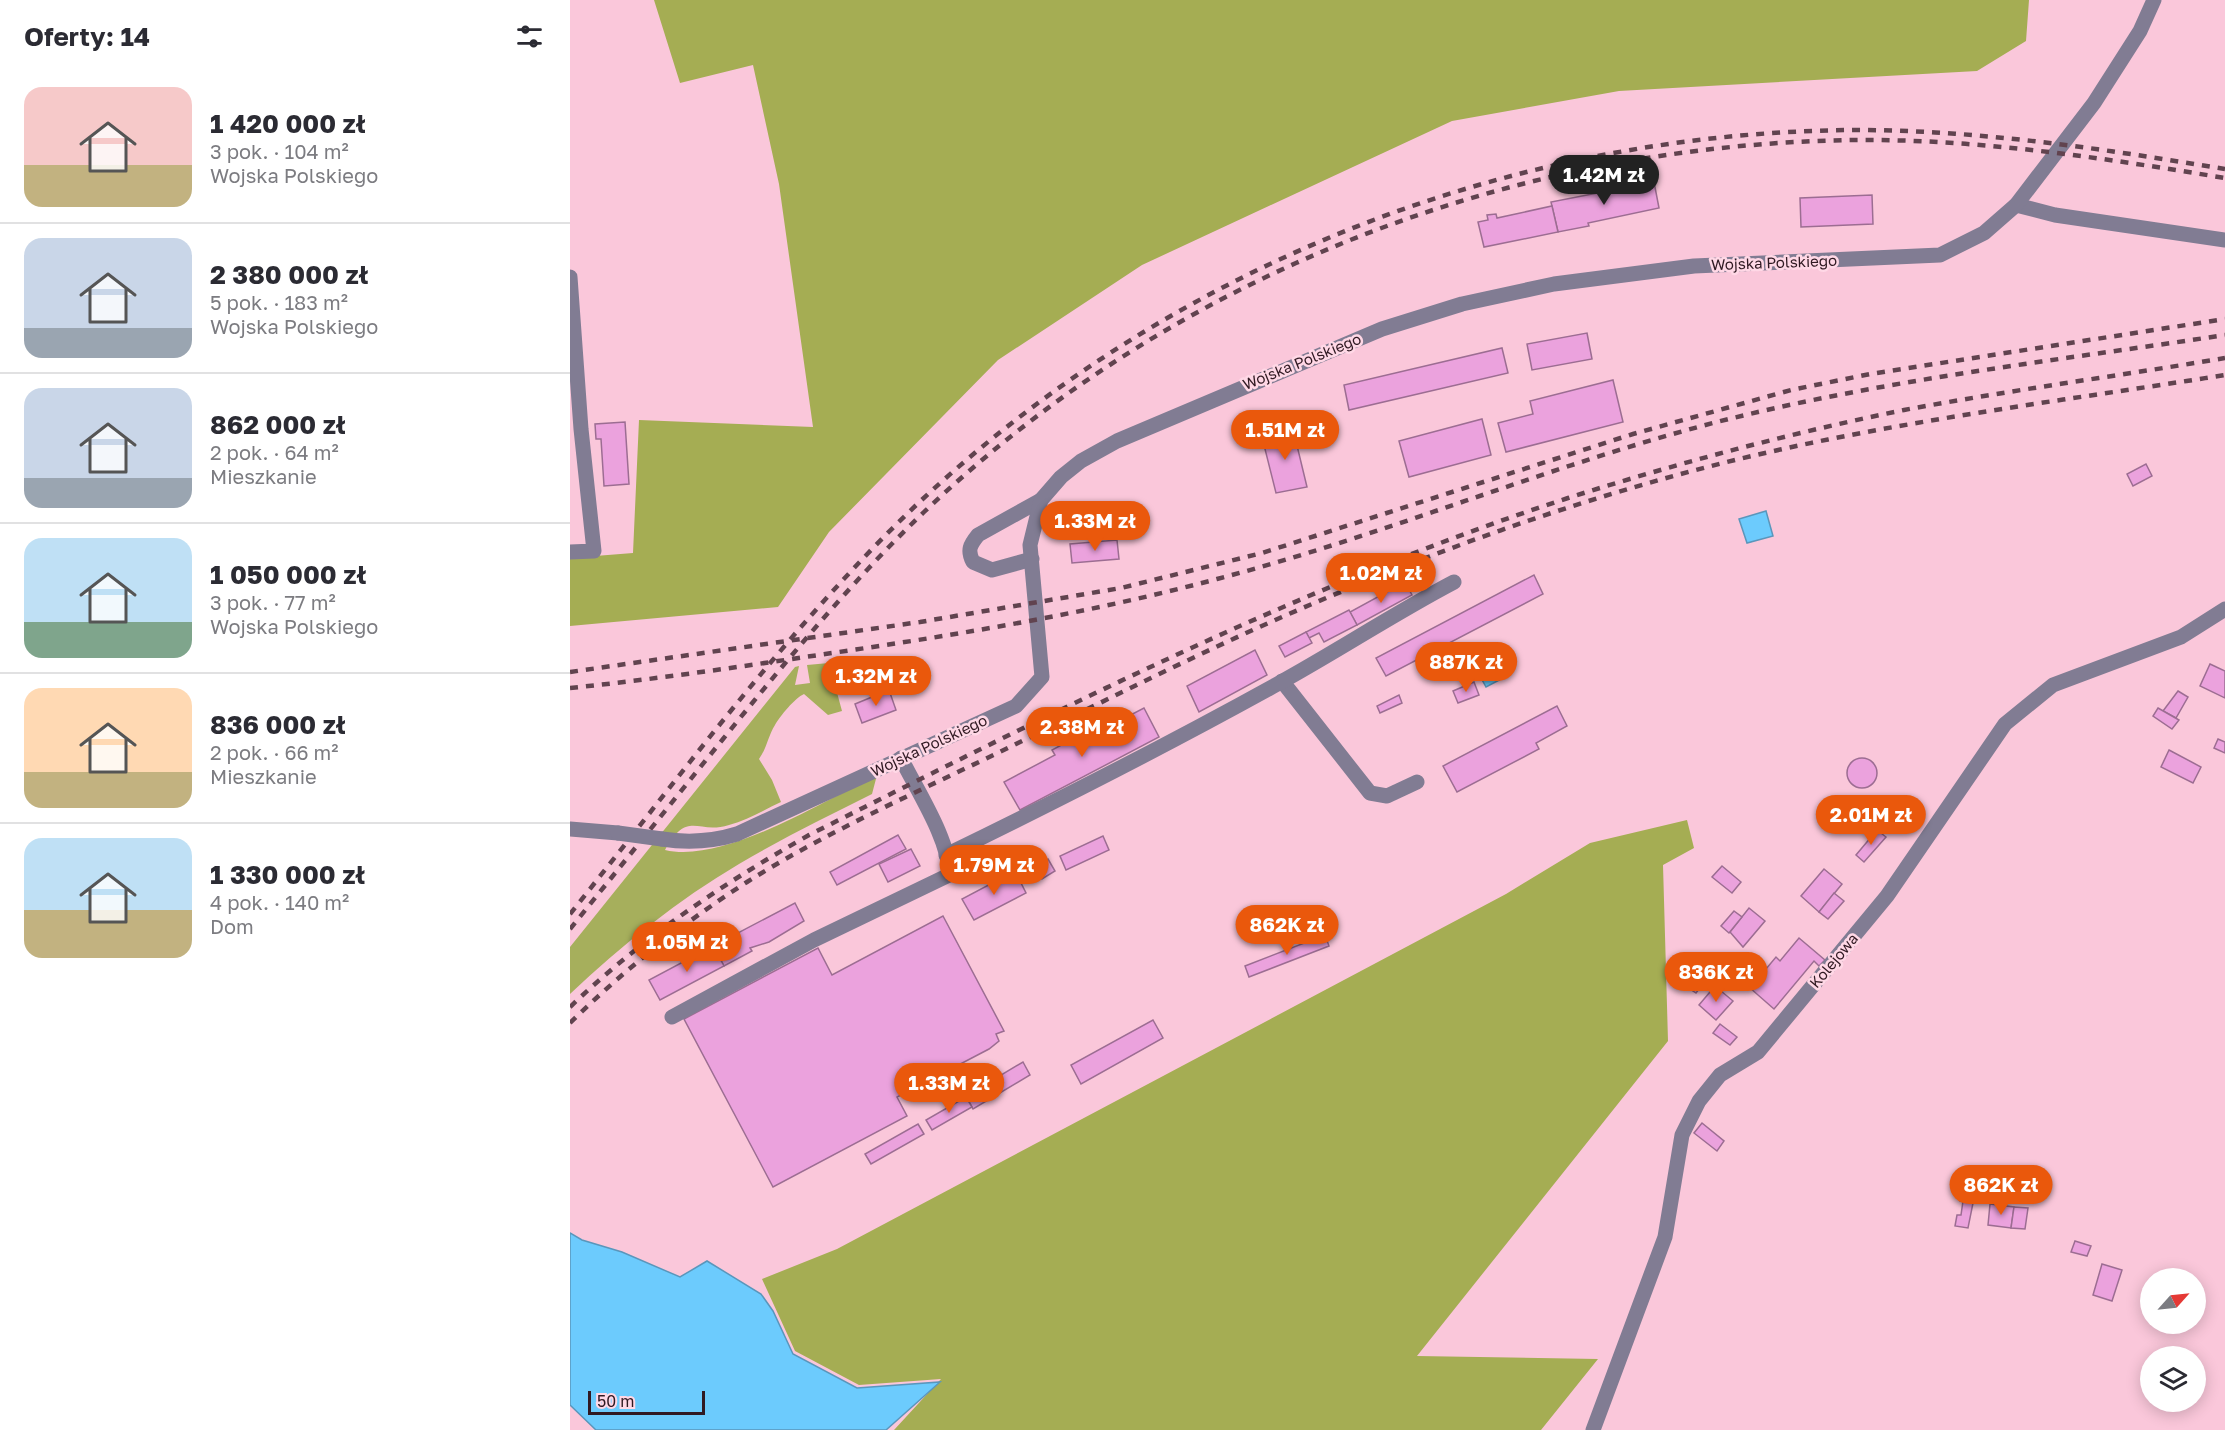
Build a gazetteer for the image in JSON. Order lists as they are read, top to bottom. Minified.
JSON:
{"streets":{"street":["Wojska Polskiego","Kolejowa"]},"scale_bar":"50 m","north":"top right","page":{"heading":"Oferty: 14","list":[{"name":"1 420 000 zł","note":"3 pok. · 104 m² · Wojska Polskiego"},{"name":"2 380 000 zł","note":"5 pok. · 183 m² · Wojska Polskiego"},{"name":"862 000 zł","note":"2 pok. · 64 m² · Mieszkanie"},{"name":"1 050 000 zł","note":"3 pok. · 77 m² · Wojska Polskiego"},{"name":"836 000 zł","note":"2 pok. · 66 m² · Mieszkanie"},{"name":"1 330 000 zł","note":"4 pok. · 140 m² · Dom"}],"price":["1.42M zł","1.51M zł","1.33M zł","1.02M zł","887K zł","1.32M zł","2.38M zł","2.01M zł","1.79M zł","862K zł","1.05M zł","836K zł","1.33M zł","862K zł"],"scale":"50 m"}}
